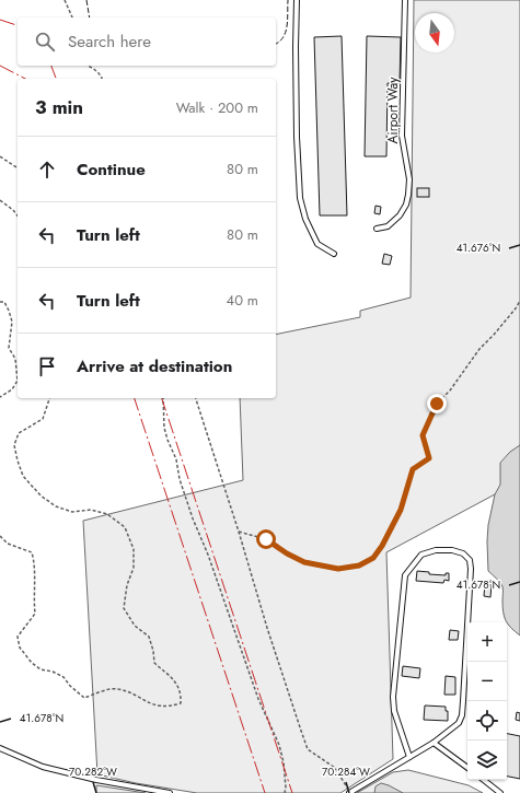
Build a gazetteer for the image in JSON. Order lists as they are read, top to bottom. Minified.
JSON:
{"streets":{"lane":["Airport Way"]},"north":"bottom","page":{"search":"Search here","heading":["3 min","Walk · 200 m"],"list":[["Continue","80 m"],["Turn left","80 m"],["Turn left","40 m"],"Arrive at destination"],"map_buttons":["+","−"]},"coordinates":["41.676°N","41.678°N","70.282°W","70.284°W"]}
